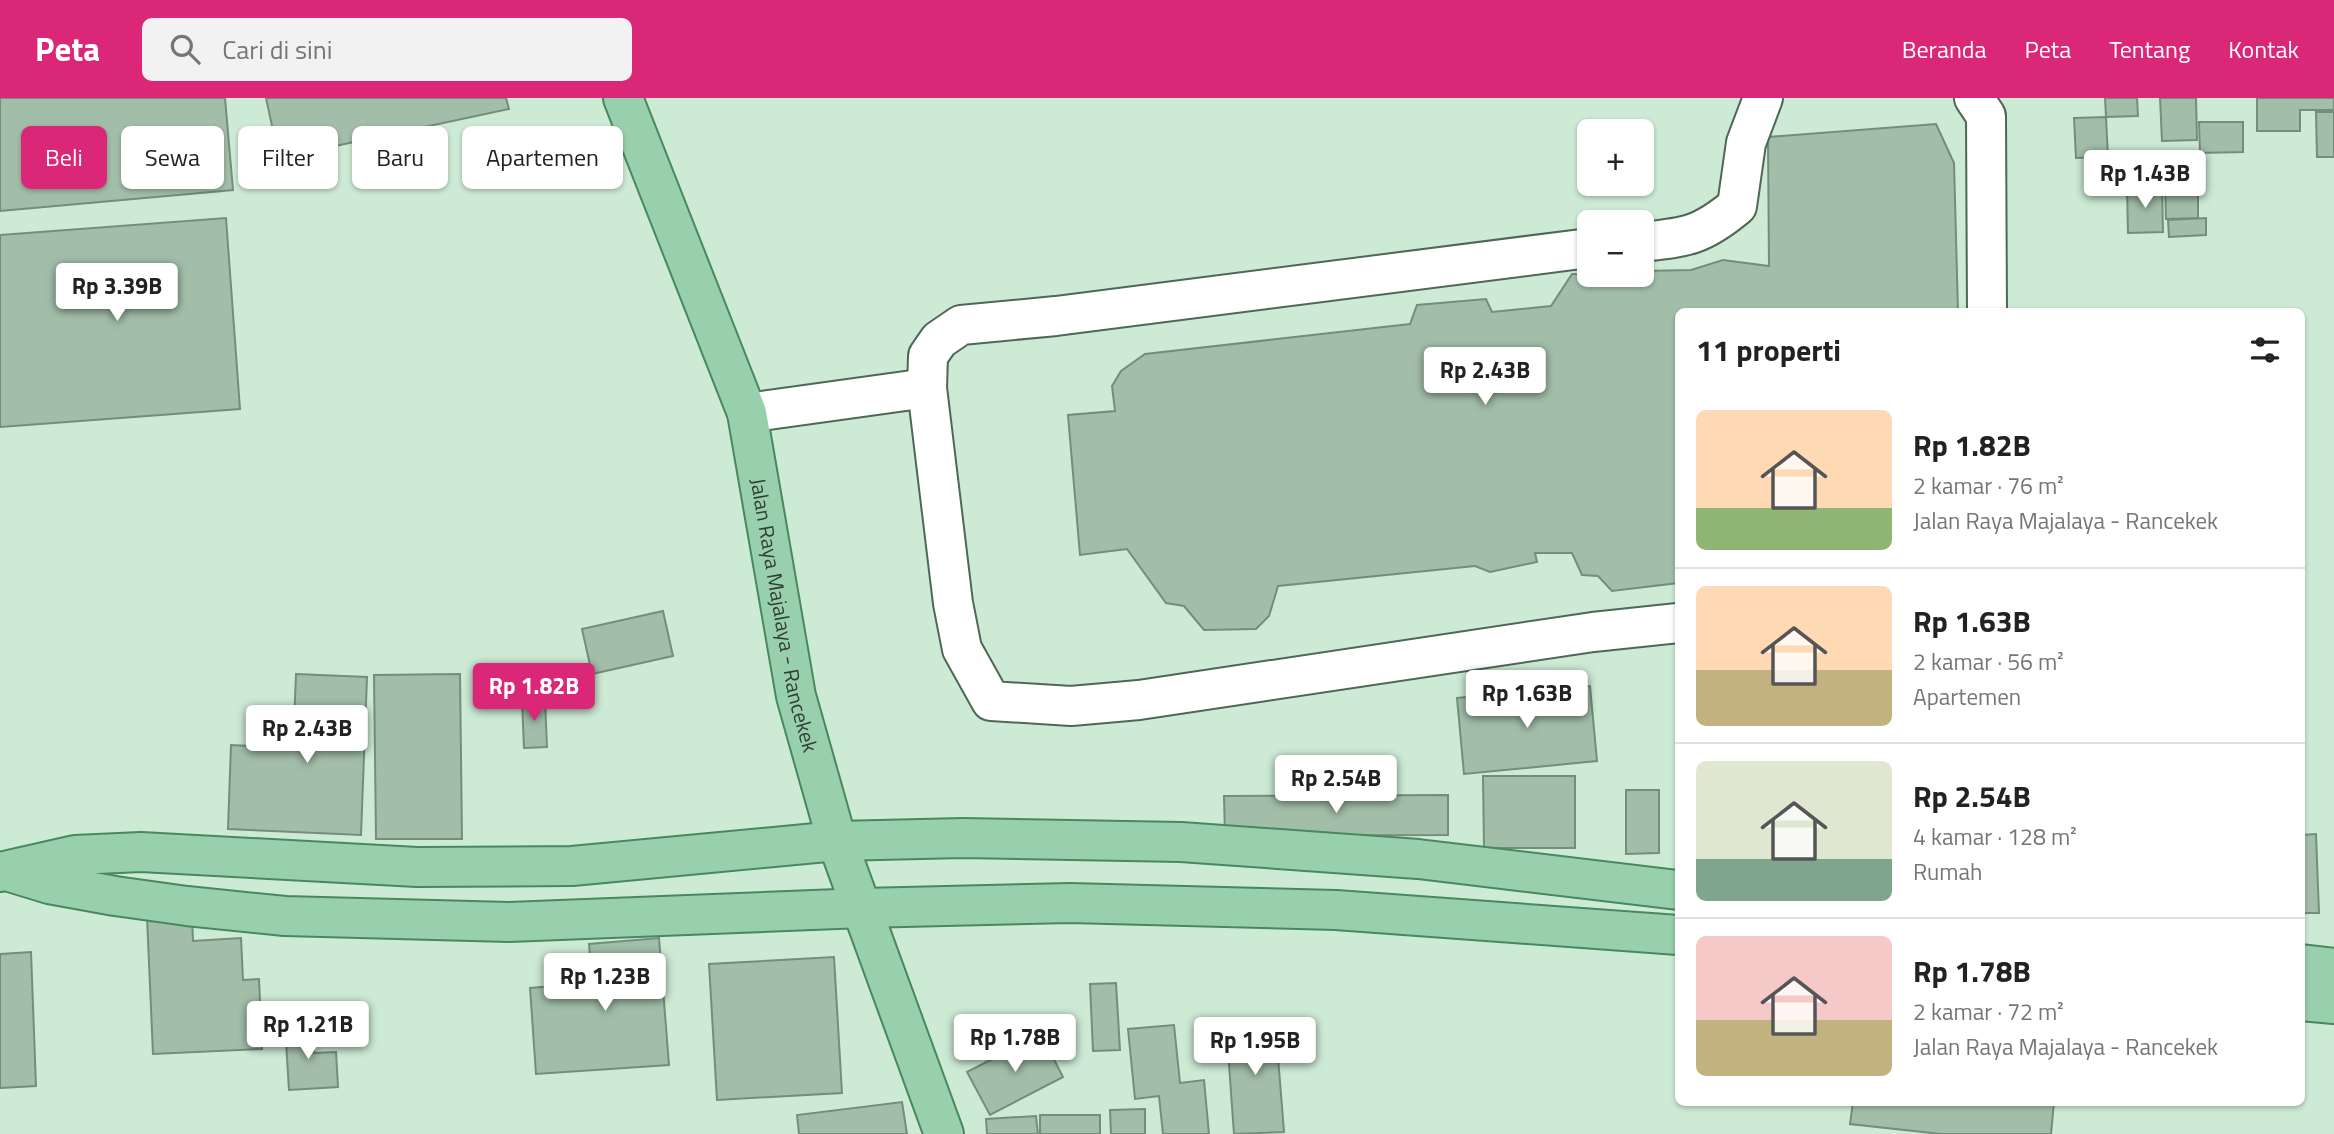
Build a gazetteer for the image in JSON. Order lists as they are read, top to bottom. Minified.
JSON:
{"streets":{"main road":["Jalan Raya Majalaya - Rancekek"]},"page":{"header":"Peta","search":"Cari di sini","nav":["Beranda","Peta","Tentang","Kontak"],"map_buttons":["+","−"],"chip":["Beli","Sewa","Filter","Baru","Apartemen"],"price":["Rp 1.43B","Rp 3.39B","Rp 2.43B","Rp 1.82B","Rp 1.63B","Rp 2.43B","Rp 2.54B","Rp 1.23B","Rp 1.21B","Rp 1.78B","Rp 1.95B"],"heading":"11 properti","list":[{"name":"Rp 1.82B","note":"2 kamar · 76 m² · Jalan Raya Majalaya - Rancekek"},{"name":"Rp 1.63B","note":"2 kamar · 56 m² · Apartemen"},{"name":"Rp 2.54B","note":"4 kamar · 128 m² · Rumah"},{"name":"Rp 1.78B","note":"2 kamar · 72 m² · Jalan Raya Majalaya - Rancekek"}]}}
